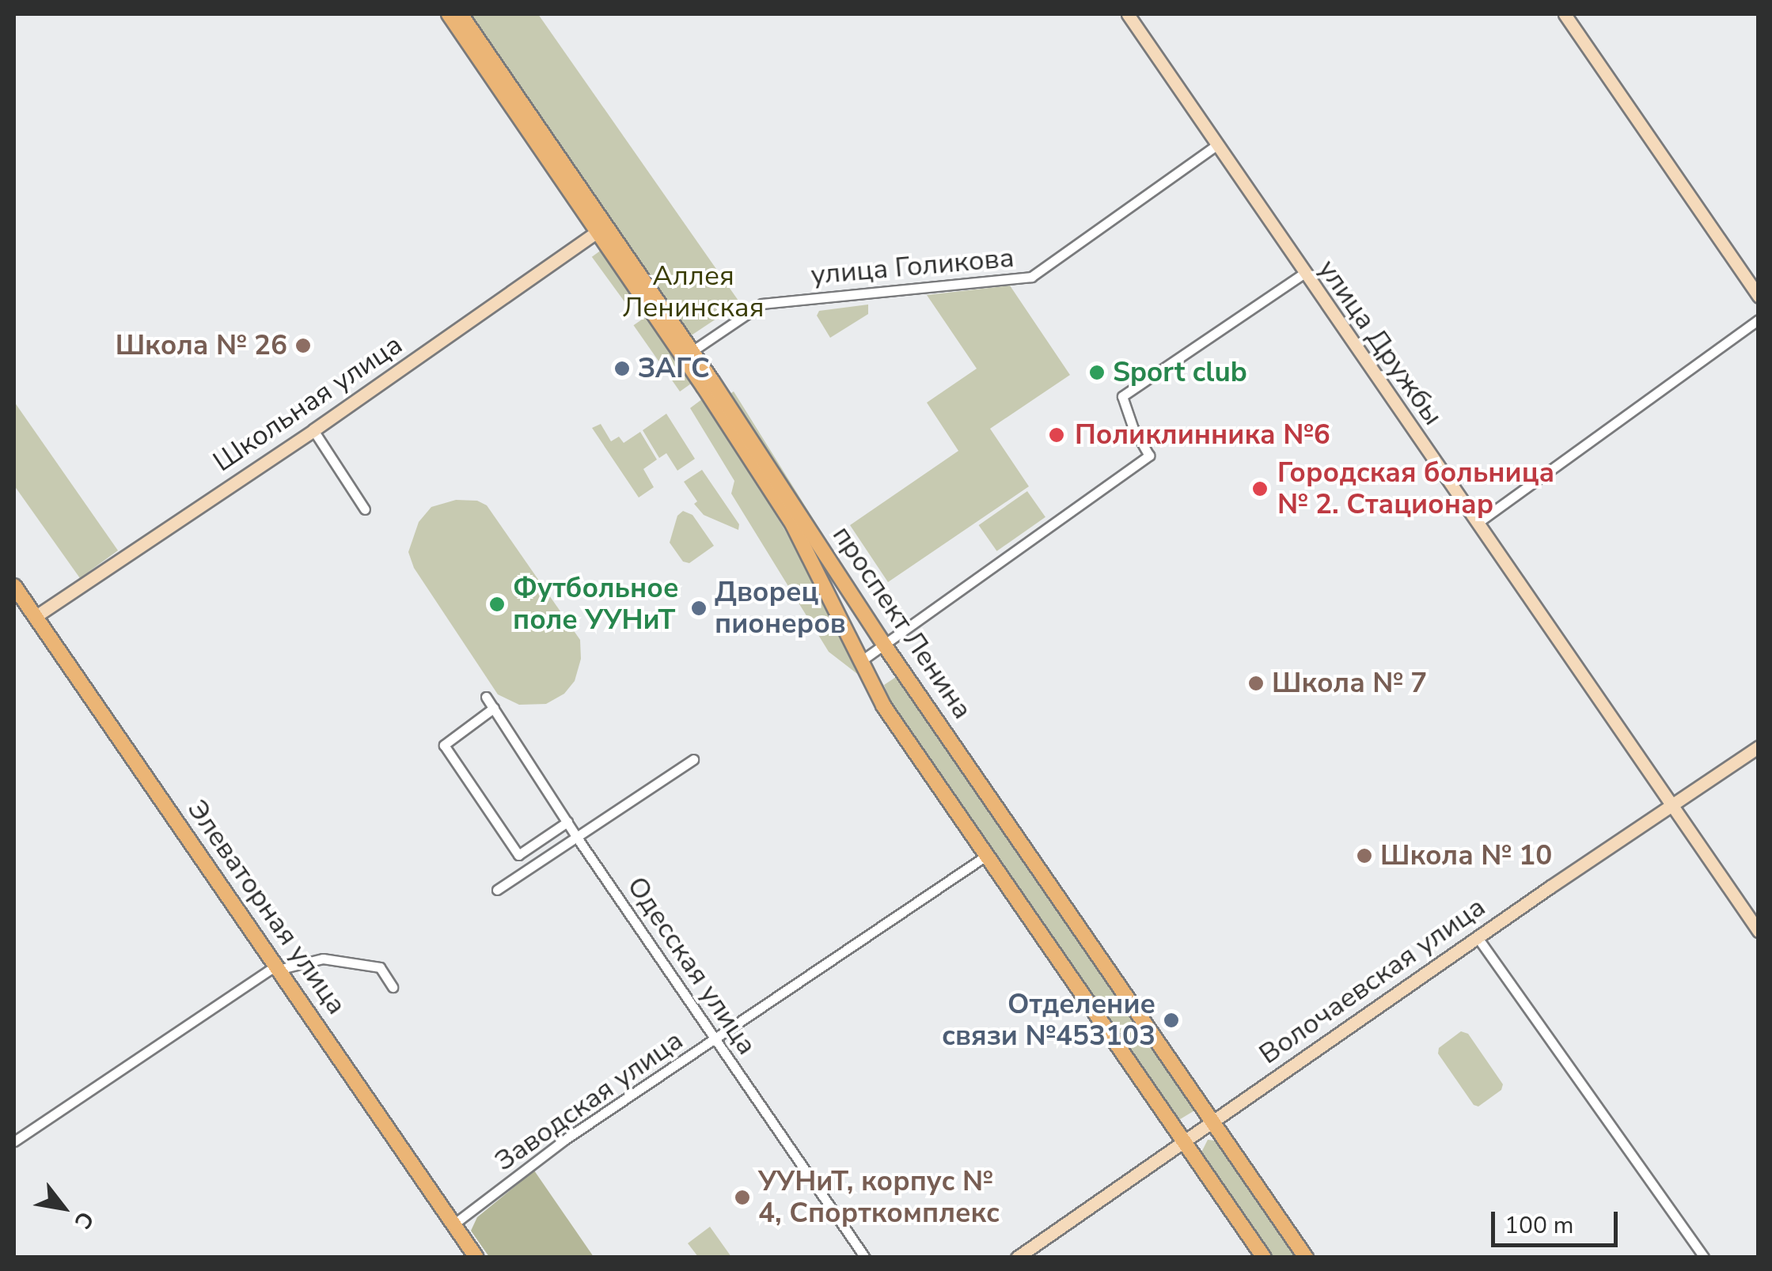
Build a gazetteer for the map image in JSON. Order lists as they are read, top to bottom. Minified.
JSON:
{"streets":{"main road":["проспект Ленина","Элеваторная улица"],"street":["улица Голикова","улица Дружбы","Школьная улица","Одесская улица","Волочаевская улица","Заводская улица"]},"crossings":[["улица Голикова","улица Дружбы"],["улица Голикова","проспект Ленина"],["улица Дружбы","Волочаевская улица"],["Школьная улица","проспект Ленина"],["Школьная улица","Элеваторная улица"],["проспект Ленина","Волочаевская улица"],["проспект Ленина","Заводская улица"],["Элеваторная улица","Заводская улица"],["Одесская улица","Заводская улица"]],"parks":["Аллея Ленинская"],"places":["Школа № 26","ЗАГС","Sport club","Поликлинника №6","Городская больница № 2. Стационар","Футбольное поле УУНиТ","Дворец пионеров","Школа № 7","Школа № 10","Отделение связи №453103","УУНиТ, корпус № 4, Спорткомплекс"],"scale_bar":"100 m","north":"bottom right"}
